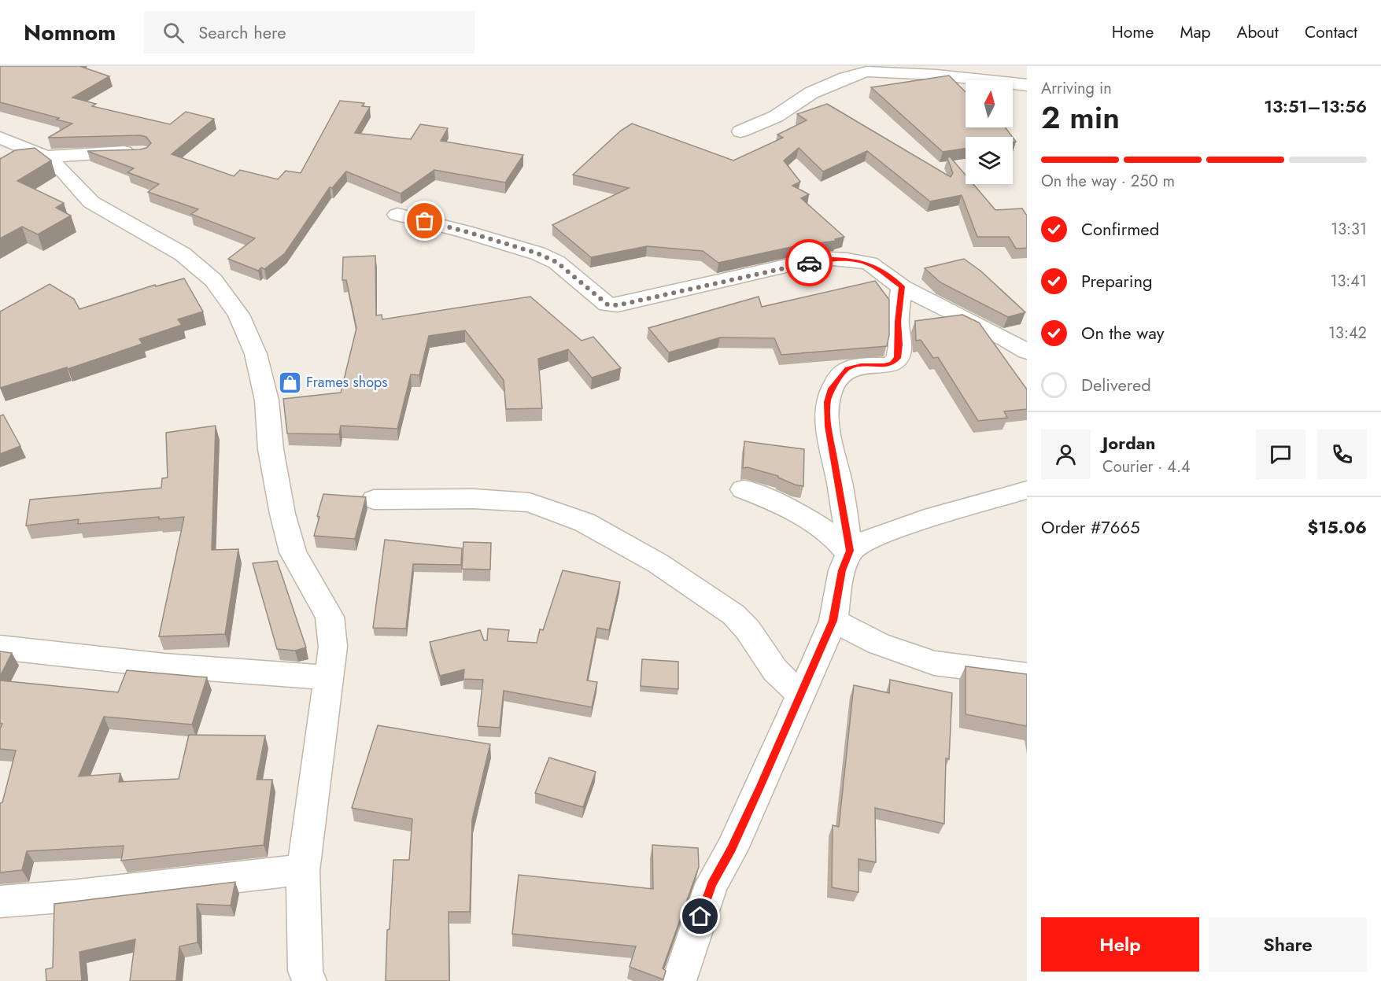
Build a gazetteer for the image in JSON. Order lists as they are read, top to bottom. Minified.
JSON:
{"places":{"shop":["Frames shops"]},"north":"top","page":{"header":"Nomnom","search":"Search here","nav":["Home","Map","About","Contact"],"heading":["2 min","Arriving in","13:51–13:56"],"panel":["Jordan","Courier · 4.4","Order #7665","$15.06"],"bar":"On the way · 250 m","list":[["Confirmed","13:31"],["Preparing","13:41"],["On the way","13:42"],"Delivered"],"buttons":["Help","Share"]}}
